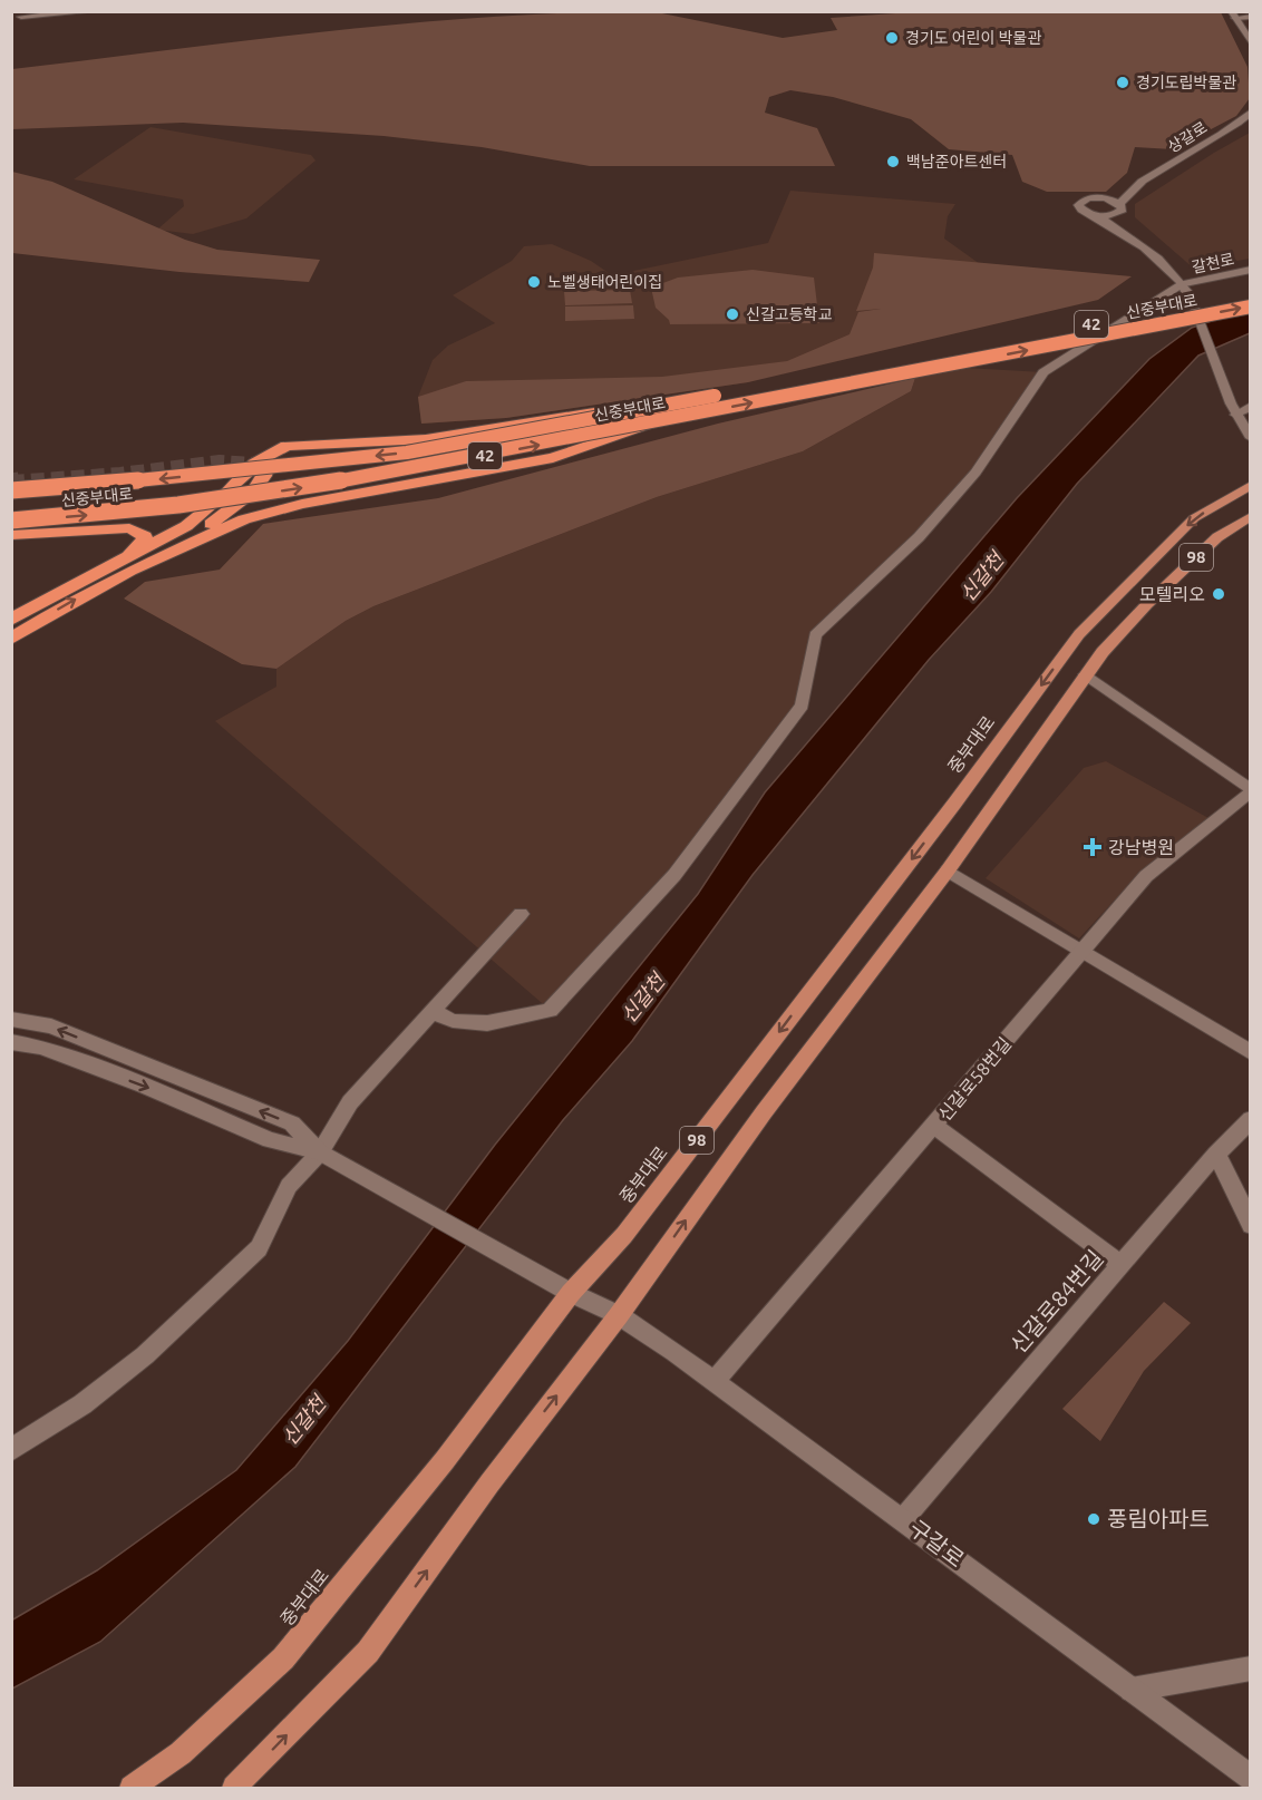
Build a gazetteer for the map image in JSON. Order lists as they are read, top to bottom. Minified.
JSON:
{"streets":{"highway":["신중부대로","42"],"main road":["98","중부대로"],"street":["상갈로","갈천로","신갈로58번길","신갈로84번길","구갈로"]},"crossings":[["98","구갈로"],["중부대로","구갈로"],["신갈로58번길","구갈로"],["신갈로84번길","구갈로"]],"water":["신갈천"],"places":{"other":["경기도 어린이 박물관","경기도립박물관","백남준아트센터","노벨생태어린이집","신갈고등학교","모텔리오","풍림아파트"],"health":["강남병원"]}}
